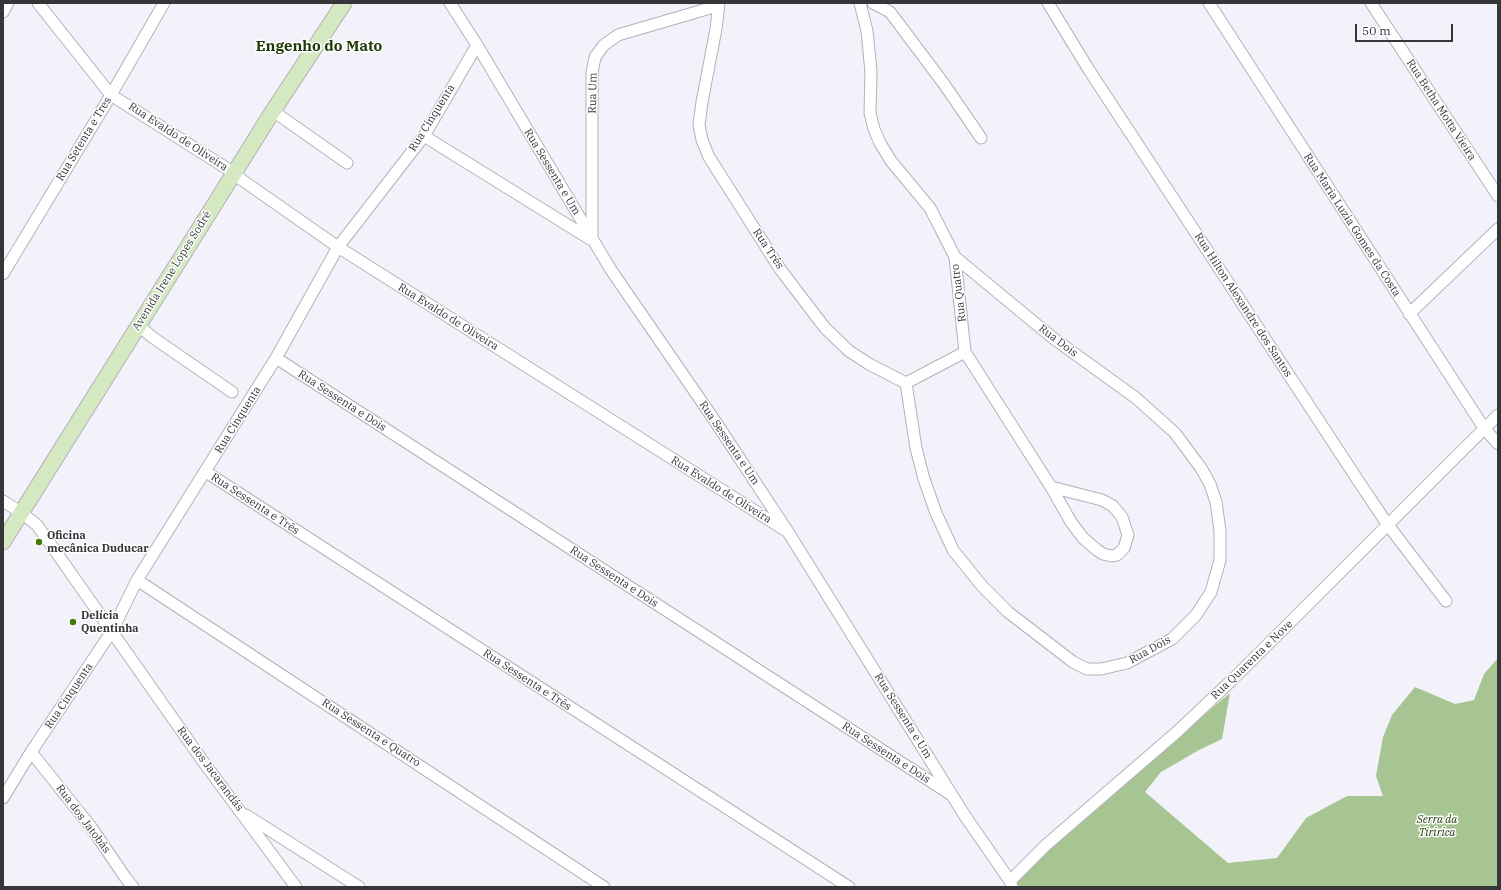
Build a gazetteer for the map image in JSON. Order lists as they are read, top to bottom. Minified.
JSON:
{"streets":{"main road":["Avenida Irene Lopes Sodré"],"street":["Rua Um","Rua Betha Motta Vieira","Rua Cinquenta","Rua Evaldo de Oliveira","Rua Setenta e Tres","Rua Sessenta e Um","Rua Maria Luzia Gomes da Costa","Rua Três","Rua Quatro","Rua Hilton Alexandre dos Santos","Rua Dois","Rua Sessenta e Dois","Rua Sessenta e Três","Rua Quarenta e Nove","Rua Sessenta e Quatro","Rua dos Jacarandás","Rua dos Jatobás"]},"crossings":[["Rua Um","Rua Sessenta e Um"],["Rua Um","Rua Três"],["Rua Cinquenta","Rua Evaldo de Oliveira"],["Rua Cinquenta","Rua Sessenta e Um"],["Rua Cinquenta","Rua Sessenta e Dois"],["Rua Cinquenta","Rua Sessenta e Três"],["Rua Cinquenta","Rua Sessenta e Quatro"],["Rua Cinquenta","Rua dos Jacarandás"],["Rua Cinquenta","Rua dos Jatobás"],["Rua Evaldo de Oliveira","Rua Setenta e Tres"],["Rua Evaldo de Oliveira","Rua Sessenta e Um"],["Rua Evaldo de Oliveira","Avenida Irene Lopes Sodré"],["Rua Sessenta e Um","Rua Sessenta e Dois"],["Rua Sessenta e Um","Rua Quarenta e Nove"],["Rua Maria Luzia Gomes da Costa","Rua Quarenta e Nove"],["Rua Três","Rua Dois"],["Avenida Irene Lopes Sodré","Rua dos Jacarandás"],["Rua Quatro","Rua Dois"],["Rua Hilton Alexandre dos Santos","Rua Quarenta e Nove"]],"districts":["Engenho do Mato"],"parks":["Serra da Tiririca"],"places":["Oficina mecânica Duducar","Delícia Quentinha"],"scale_bar":"50 m"}
